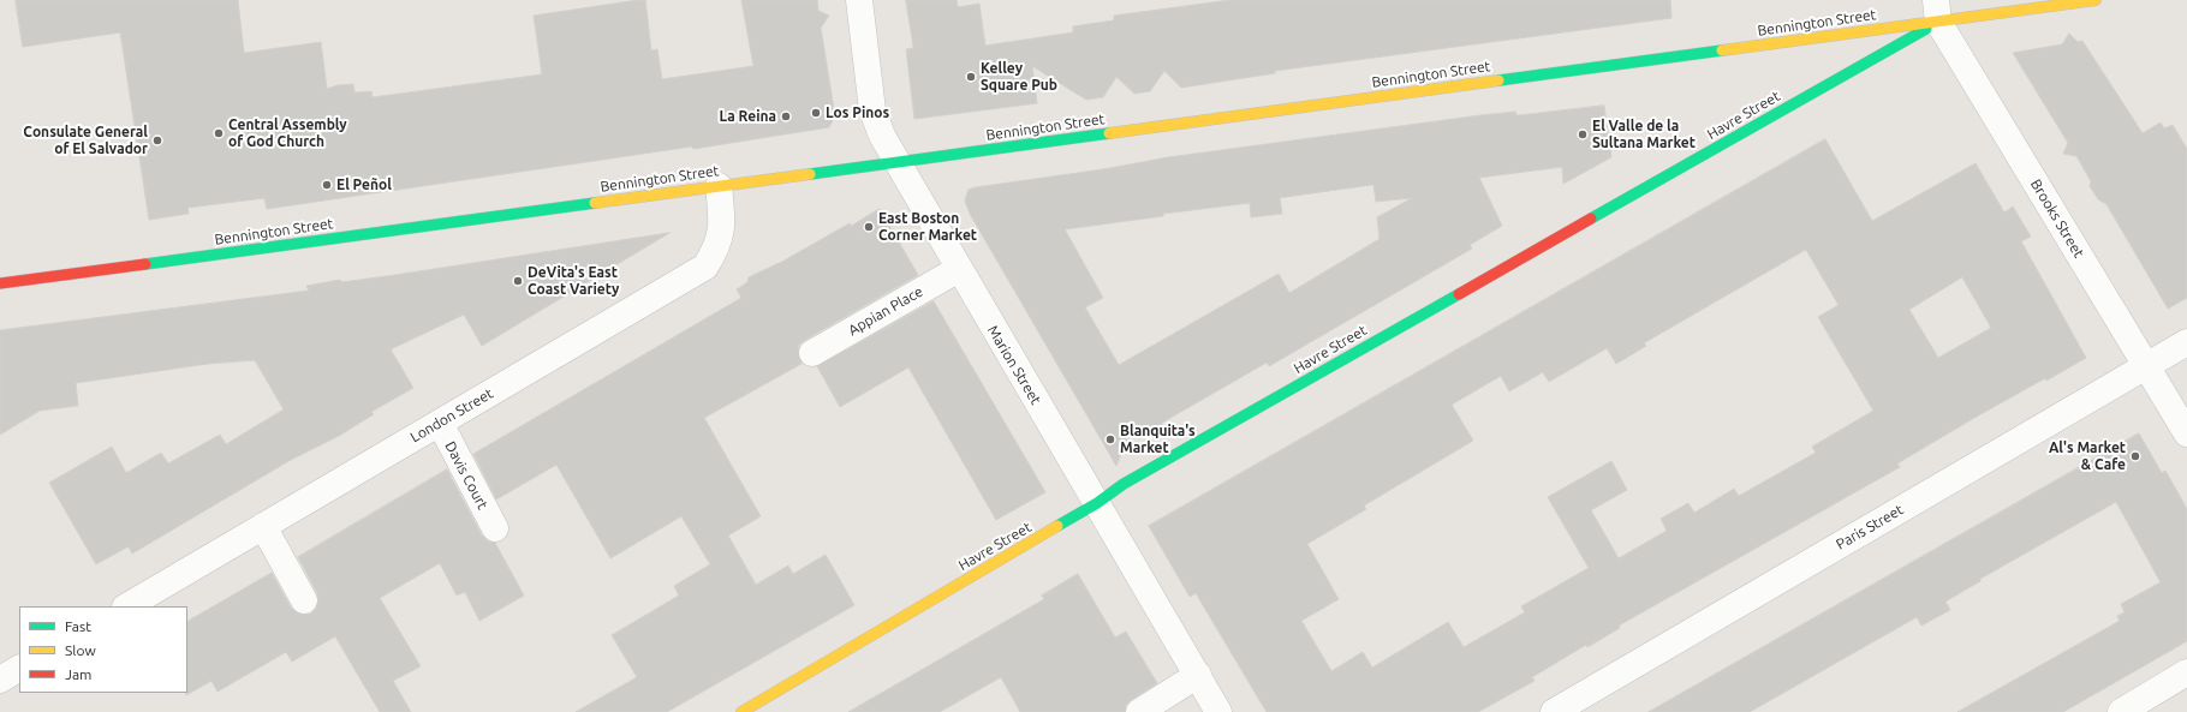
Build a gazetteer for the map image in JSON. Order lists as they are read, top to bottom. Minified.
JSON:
{"streets":{"main road":["Bennington Street","Havre Street"],"street":["Brooks Street","Appian Place","Marion Street","London Street","Davis Court","Paris Street"]},"crossings":[["Bennington Street","Havre Street"],["Bennington Street","Brooks Street"],["Bennington Street","Marion Street"],["Bennington Street","London Street"],["Havre Street","Brooks Street"],["Havre Street","Marion Street"],["Brooks Street","Paris Street"],["Appian Place","Marion Street"],["London Street","Davis Court"]],"places":["Kelley Square Pub","Los Pinos","La Reina","Central Assembly of God Church","El Valle de la Sultana Market","Consulate General of El Salvador","El Peñol","East Boston Corner Market","DeVita's East Coast Variety","Blanquita's Market","Al's Market & Cafe"],"legend":["Fast","Slow","Jam"]}
